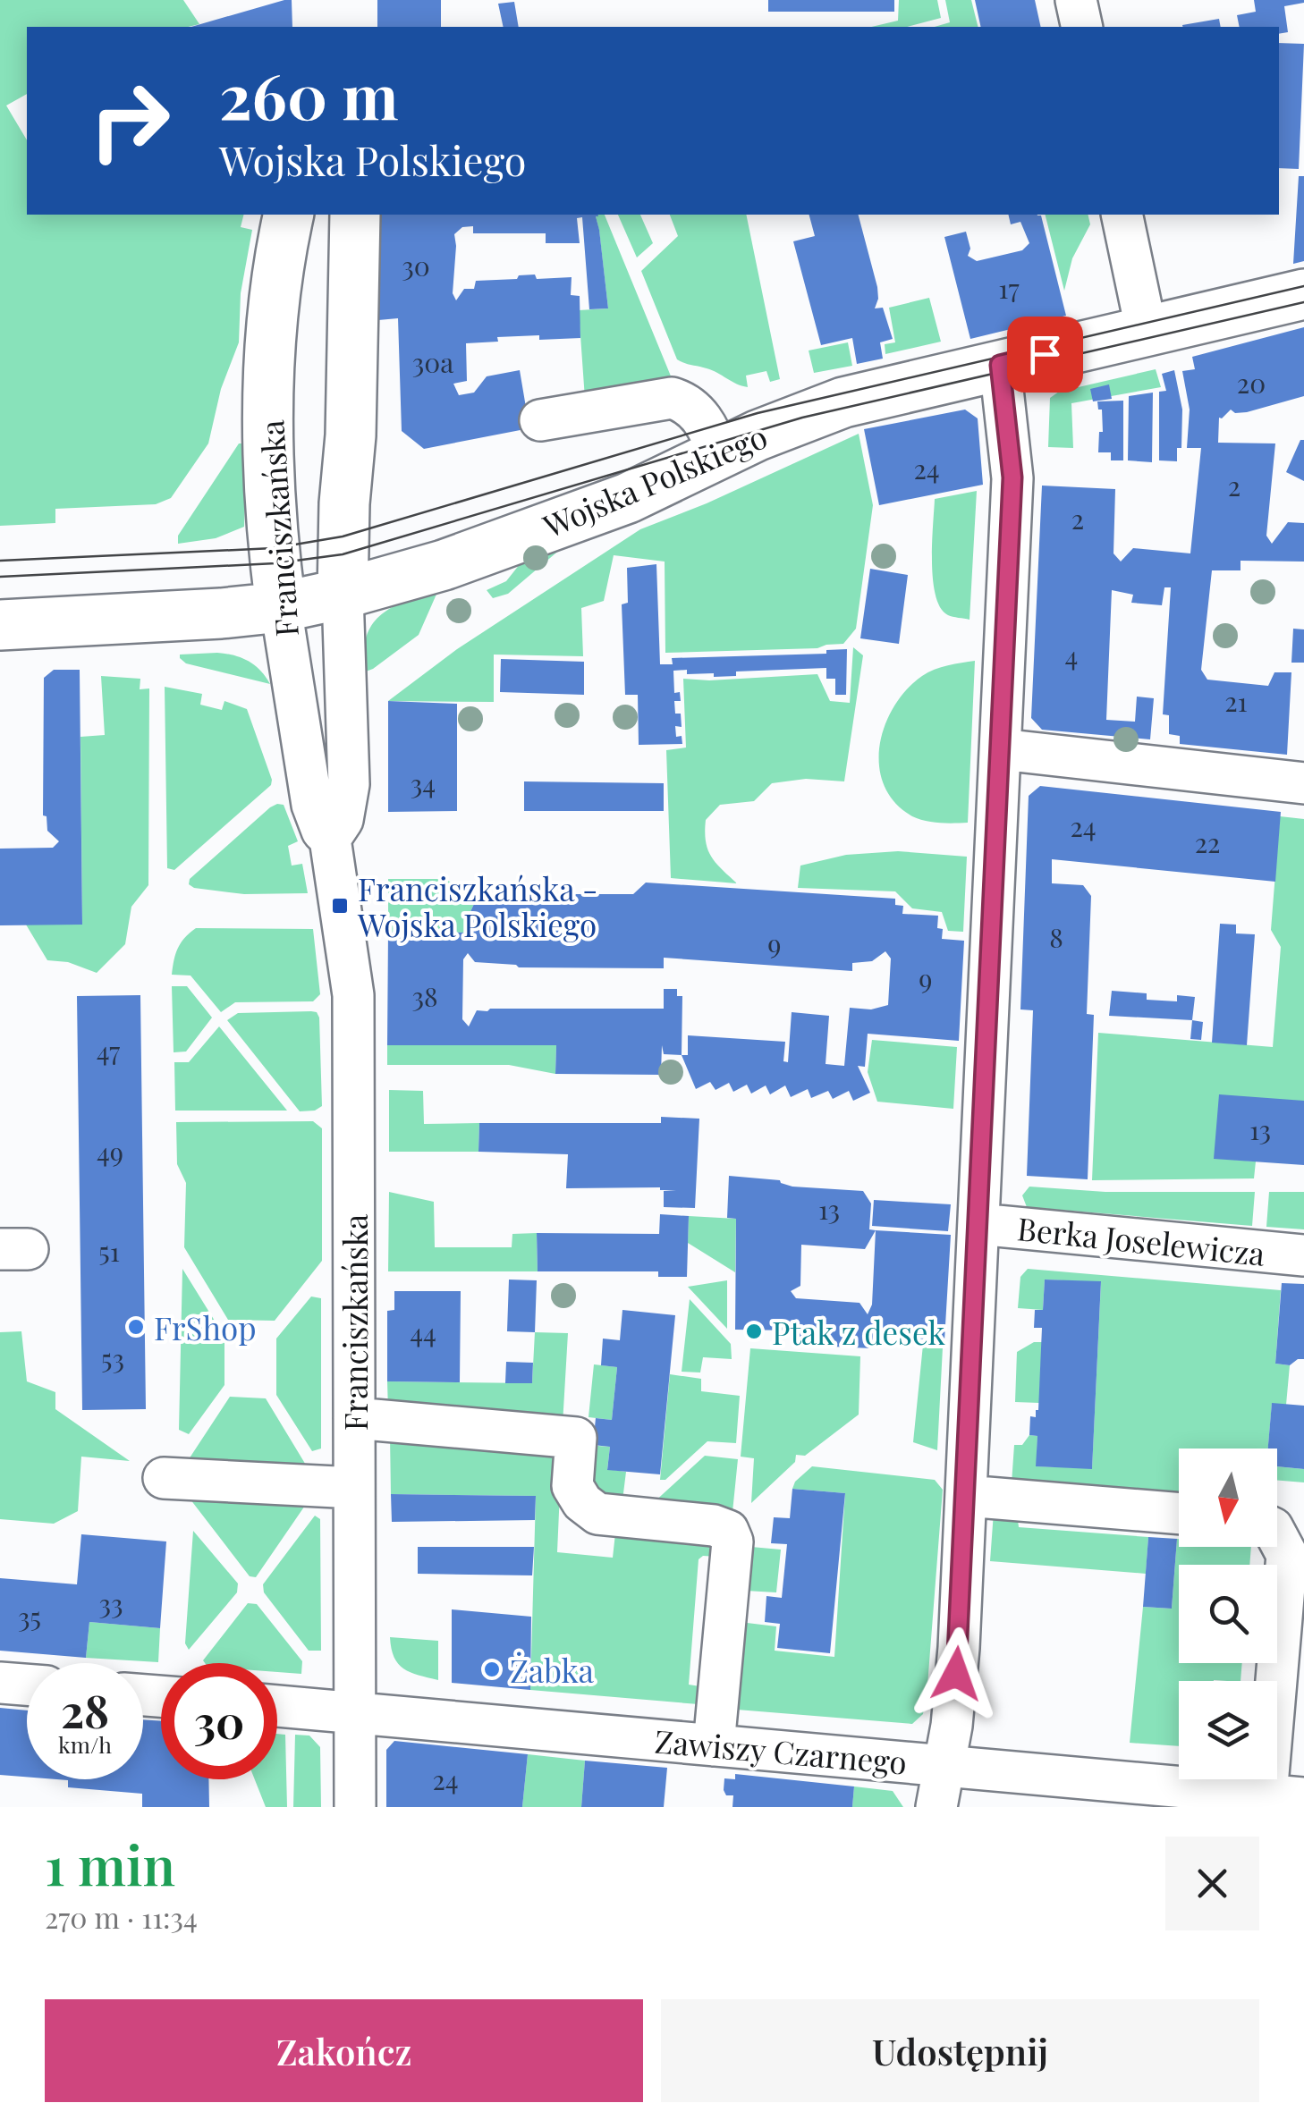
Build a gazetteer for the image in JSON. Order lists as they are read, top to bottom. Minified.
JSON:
{"streets":{"main road":["Wojska Polskiego","Franciszkańska"],"street":["Berka Joselewicza","Zawiszy Czarnego"]},"crossings":[["Wojska Polskiego","Franciszkańska"],["Franciszkańska","Zawiszy Czarnego"]],"places":{"transit":["Franciszkańska - Wojska Polskiego"],"other":["FrShop","Ptak z desek","Żabka"]},"house_numbers":["30","17","30a","20","24","2","2","4","21","34","24","22","8","9","9","38","47","13","49","13","51","44","53","33","35","24"],"north":"bottom","page":{"turn":["260 m","Wojska Polskiego"],"speed":"28 km/h","limit":"30","heading":["1 min","270 m · 11:34"],"buttons":["Zakończ","Udostępnij"]}}
